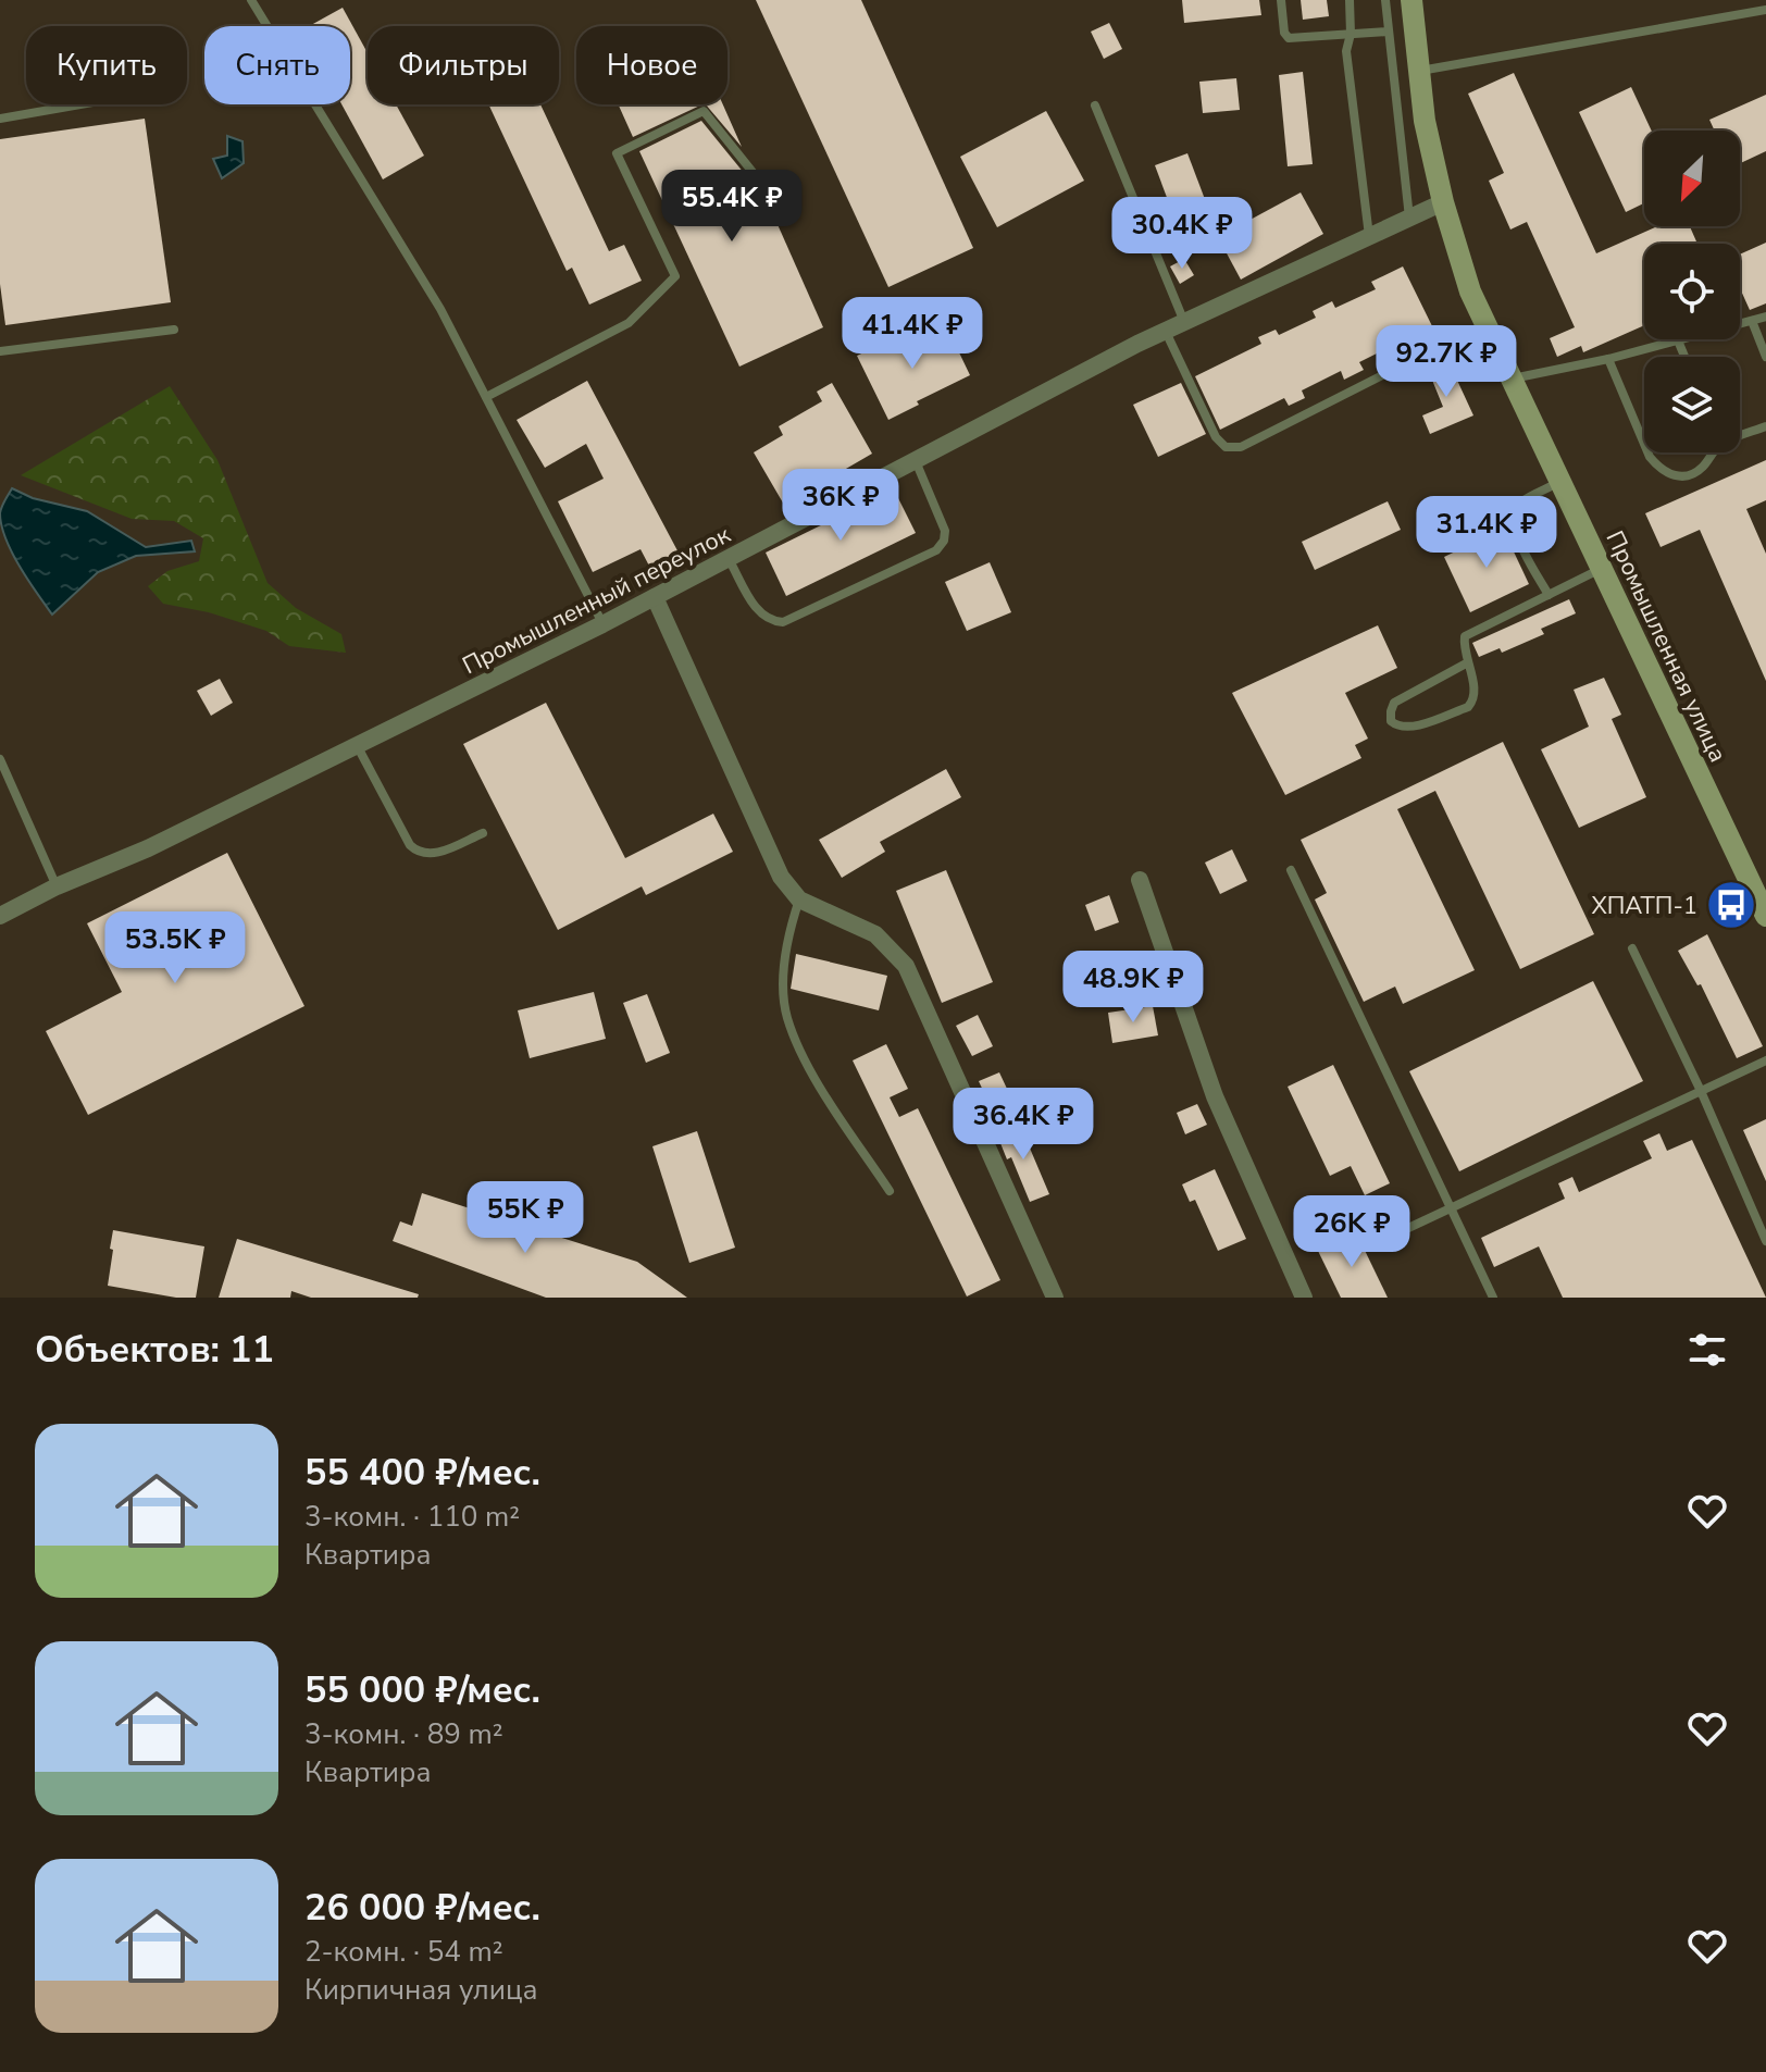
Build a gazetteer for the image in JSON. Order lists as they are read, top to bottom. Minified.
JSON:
{"streets":{"street":["Промышленный переулок","Промышленная улица"]},"crossings":[["Промышленный переулок","Промышленная улица"]],"places":{"bus stop":["ХПАТП-1"]},"north":"bottom left","page":{"chip":["Купить","Снять","Фильтры","Новое"],"price":["55.4K ₽","30.4K ₽","41.4K ₽","92.7K ₽","36K ₽","31.4K ₽","53.5K ₽","48.9K ₽","36.4K ₽","55K ₽","26K ₽"],"heading":"Объектов: 11","list":[{"name":"55 400 ₽/мес.","note":"3-комн. · 110 m² · Квартира"},{"name":"55 000 ₽/мес.","note":"3-комн. · 89 m² · Квартира"},{"name":"26 000 ₽/мес.","note":"2-комн. · 54 m² · Кирпичная улица"}]}}
